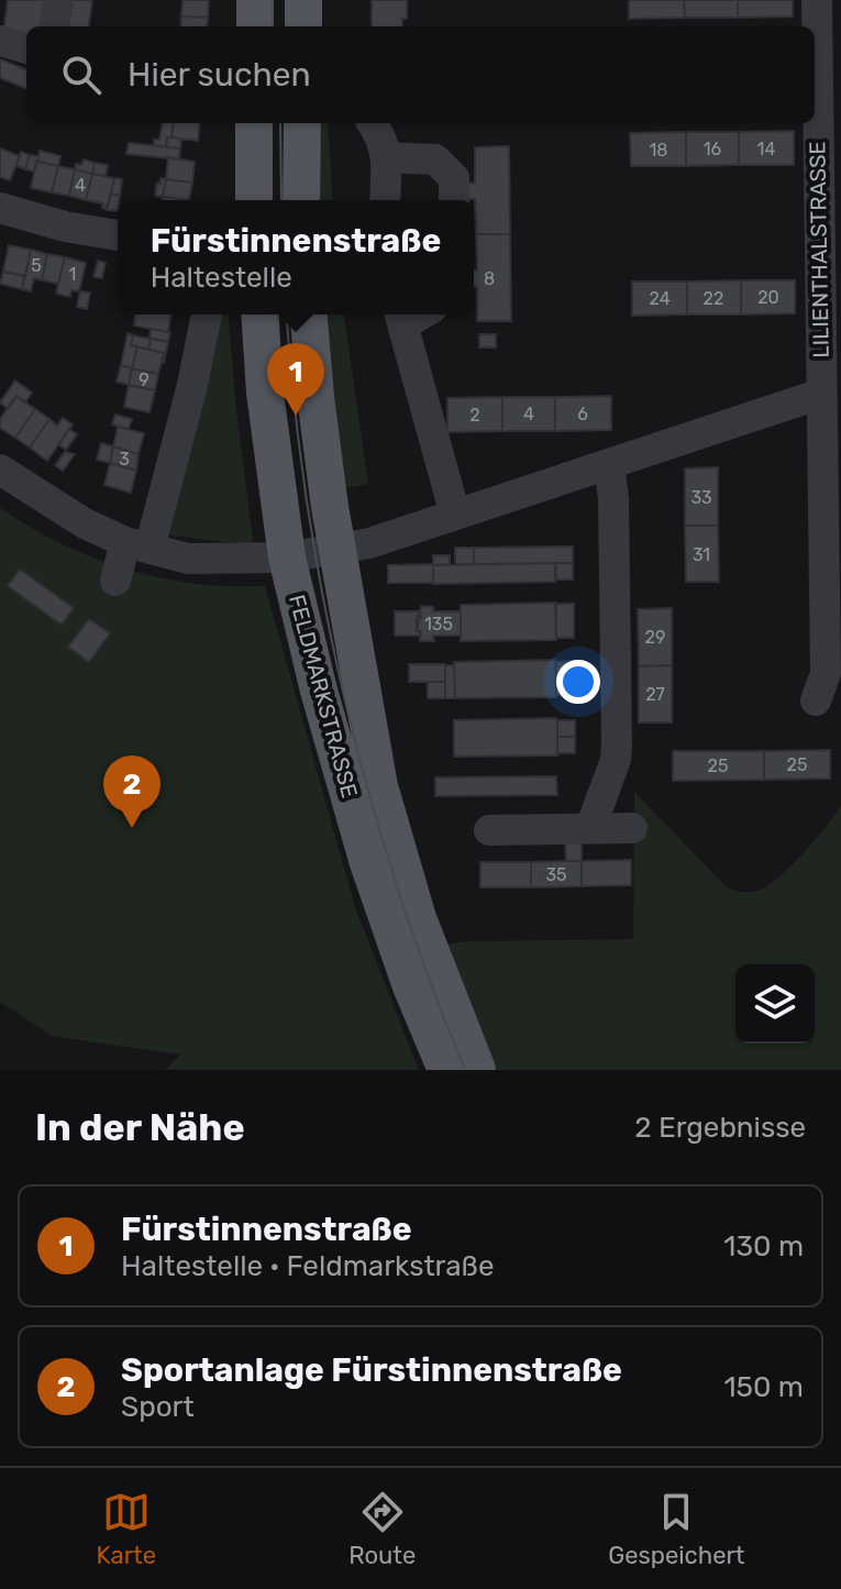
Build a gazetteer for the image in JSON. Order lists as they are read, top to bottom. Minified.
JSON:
{"streets":{"main road":["FELDMARKSTRASSE"],"street":["LILIENTHALSTRASSE"]},"house_numbers":["16","14","18","4","5","1","8","20","24","22","9","4","6","2","3","33","31","135","29","27","25","25","35"],"page":{"search":"Hier suchen","popup":["Fürstinnenstraße","Haltestelle"],"pins":["1","2"],"heading":["In der Nähe","2 Ergebnisse"],"list":[{"mark":"1","name":"Fürstinnenstraße","note":"Haltestelle · Feldmarkstraße","value":"130 m"},{"mark":"2","name":"Sportanlage Fürstinnenstraße","note":"Sport","value":"150 m"}],"nav":["Karte","Route","Gespeichert"]}}
